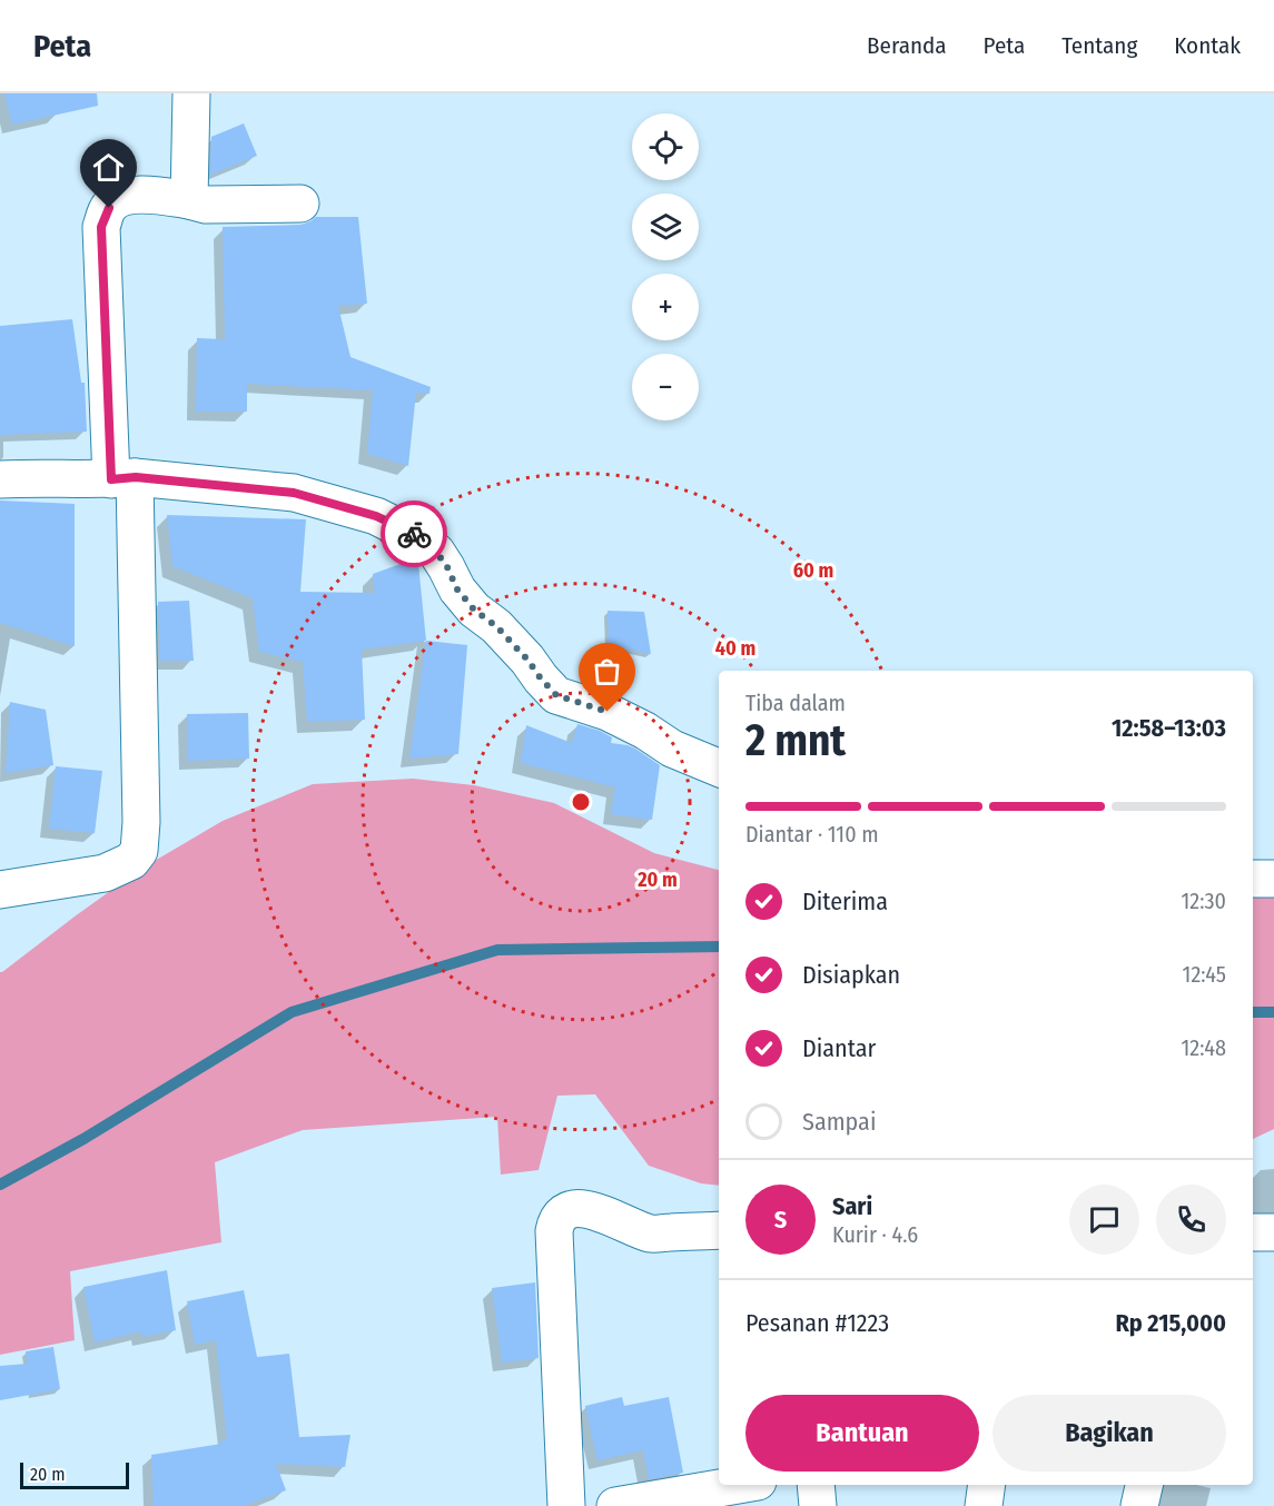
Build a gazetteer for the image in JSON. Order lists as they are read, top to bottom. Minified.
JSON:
{"scale_bar":"20 m","page":{"header":"Peta","nav":["Beranda","Peta","Tentang","Kontak"],"map_buttons":["+","−"],"heading":["2 mnt","Tiba dalam","12:58–13:03"],"panel":["Sari","Kurir · 4.6","Pesanan #1223","Rp 215,000"],"bar":"Diantar · 110 m","list":[["Diterima","12:30"],["Disiapkan","12:45"],["Diantar","12:48"],"Sampai"],"round":"S","buttons":["Bantuan","Bagikan"],"scale":"20 m"},"rings":["60 m","40 m","20 m"]}
